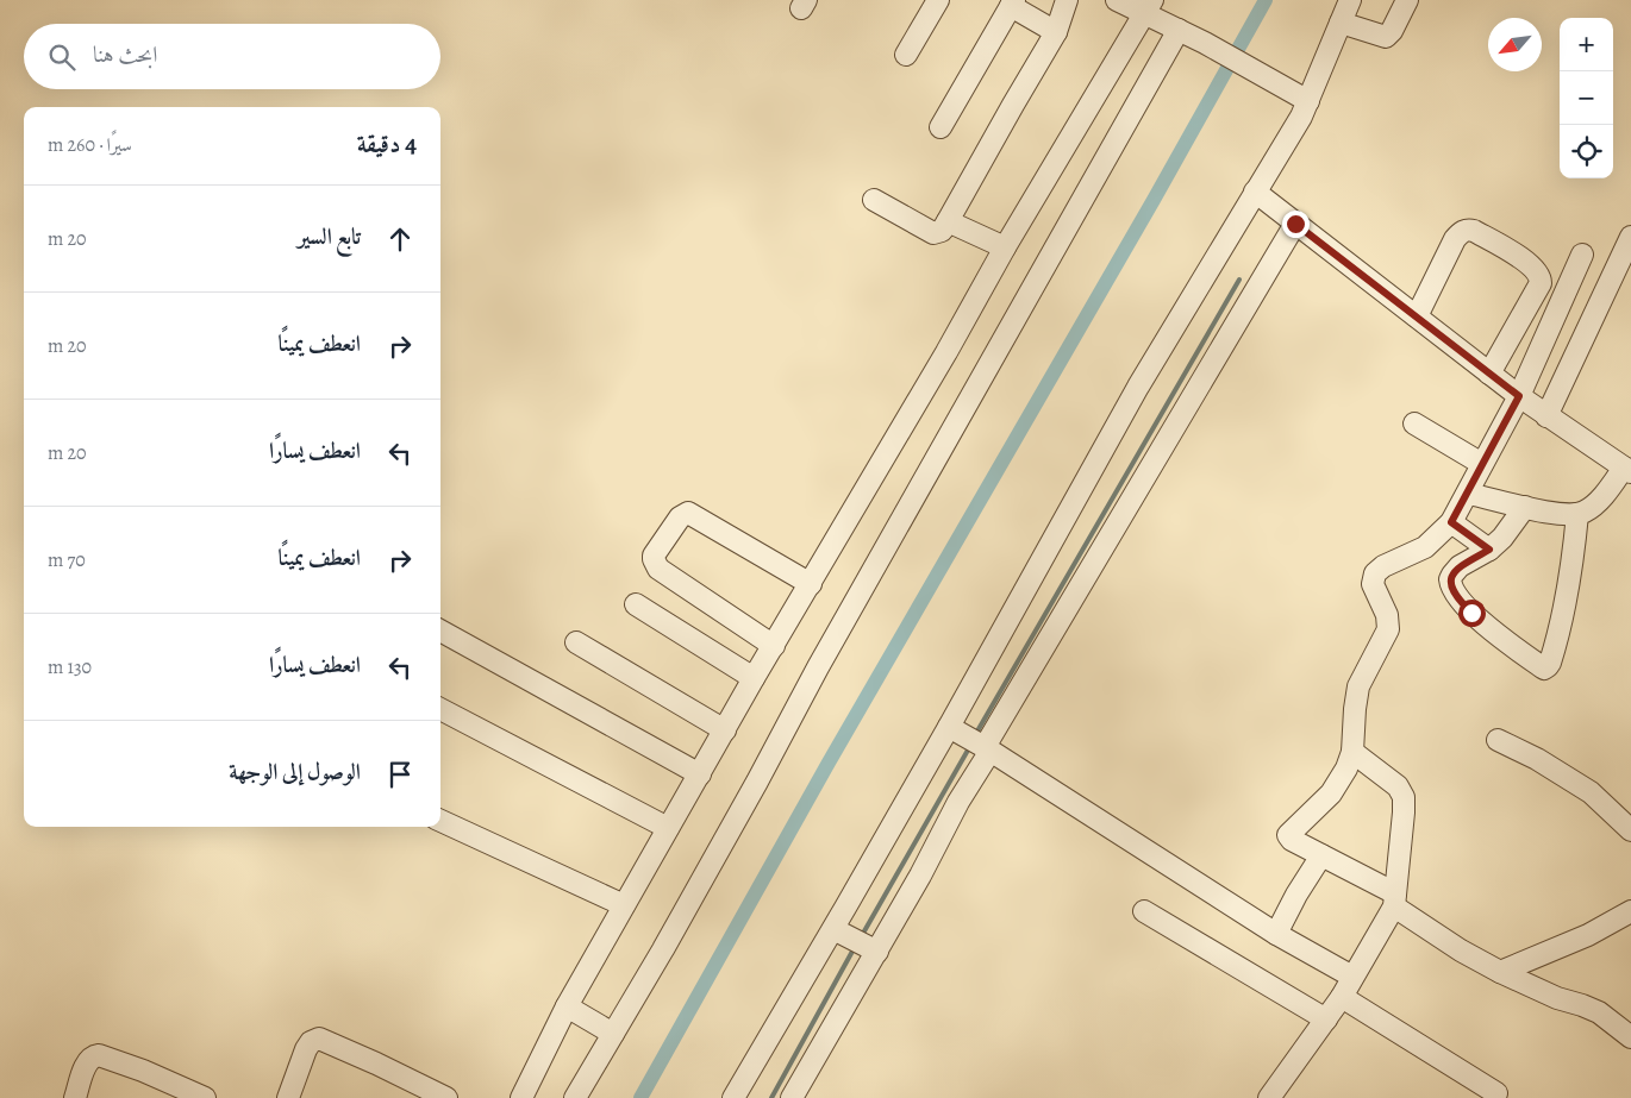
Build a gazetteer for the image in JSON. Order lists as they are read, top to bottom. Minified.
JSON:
{"north":"bottom left","page":{"map_buttons":["+","−"],"search":"ابحث هنا","heading":["4 دقيقة","سيرًا · 260 m"],"list":[["تابع السير","20 m"],["انعطف يمينًا","20 m"],["انعطف يسارًا","20 m"],["انعطف يمينًا","70 m"],["انعطف يسارًا","130 m"],"الوصول إلى الوجهة"]}}
